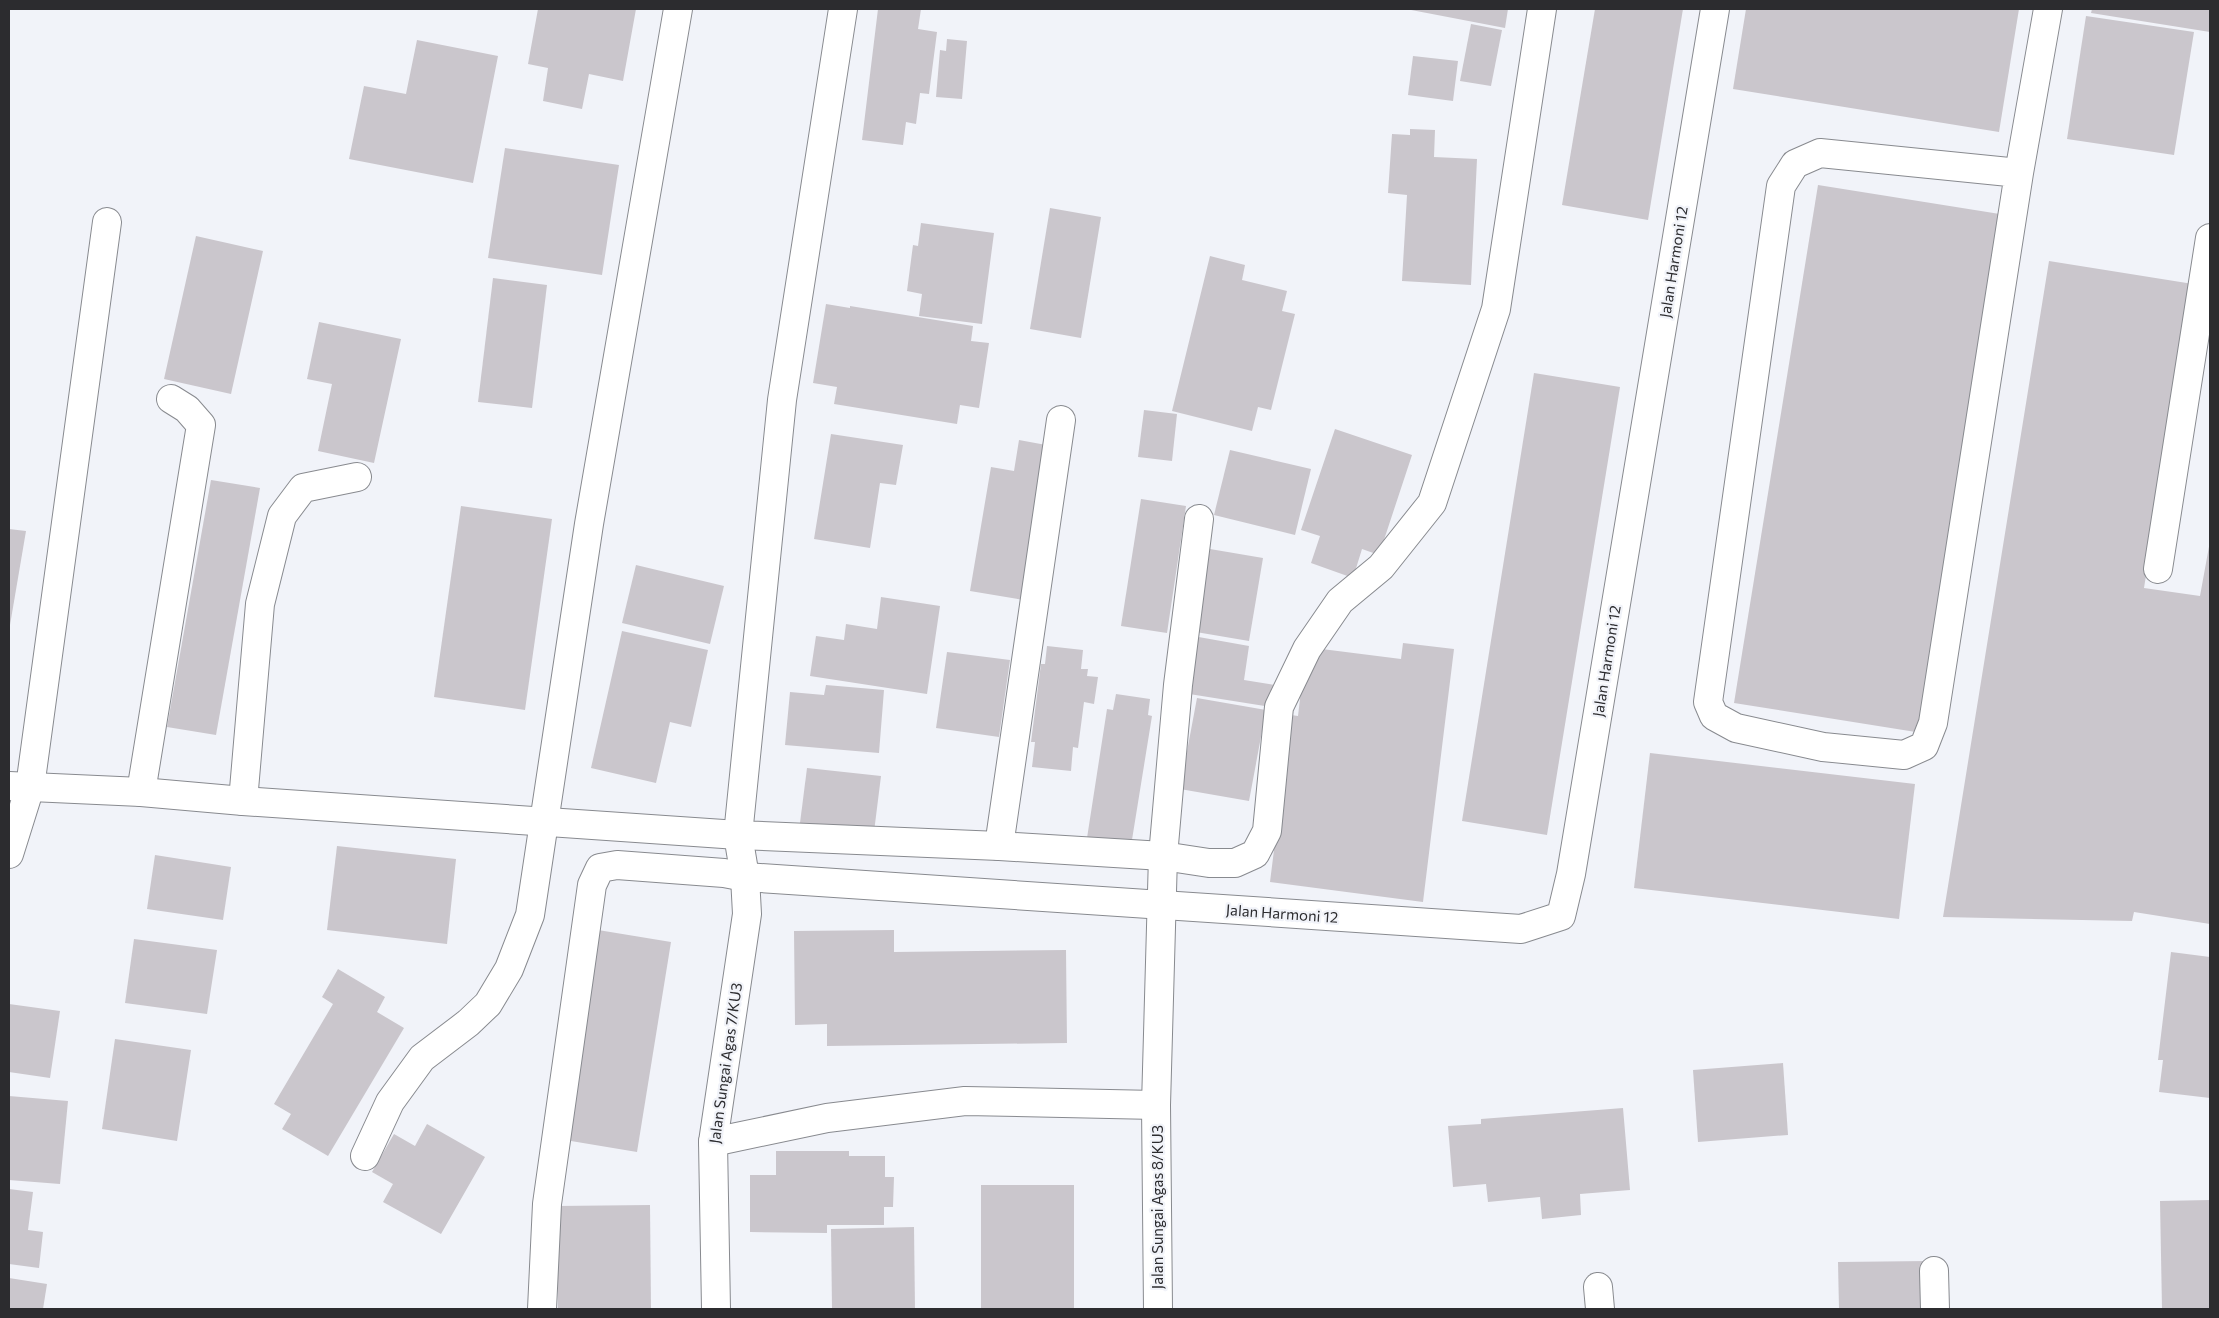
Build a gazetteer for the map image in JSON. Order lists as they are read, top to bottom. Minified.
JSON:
{"streets":{"street":["Jalan Harmoni 12","Jalan Sungai Agas 7/KU3","Jalan Sungai Agas 8/KU3"]},"crossings":[["Jalan Harmoni 12","Jalan Sungai Agas 8/KU3"]]}
